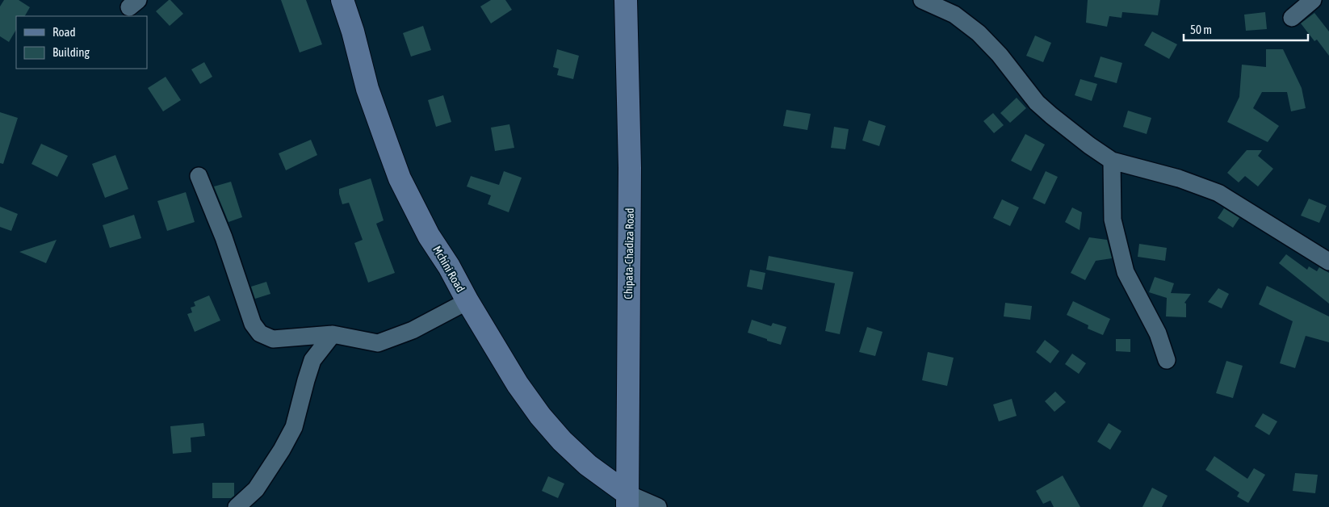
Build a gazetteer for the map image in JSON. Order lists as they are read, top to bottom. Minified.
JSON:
{"streets":{"street":["Chipata-Chadiza Road","Mchini Road"]},"crossings":[["Chipata-Chadiza Road","Mchini Road"]],"legend":["Road","Building"],"scale_bar":"50 m"}
